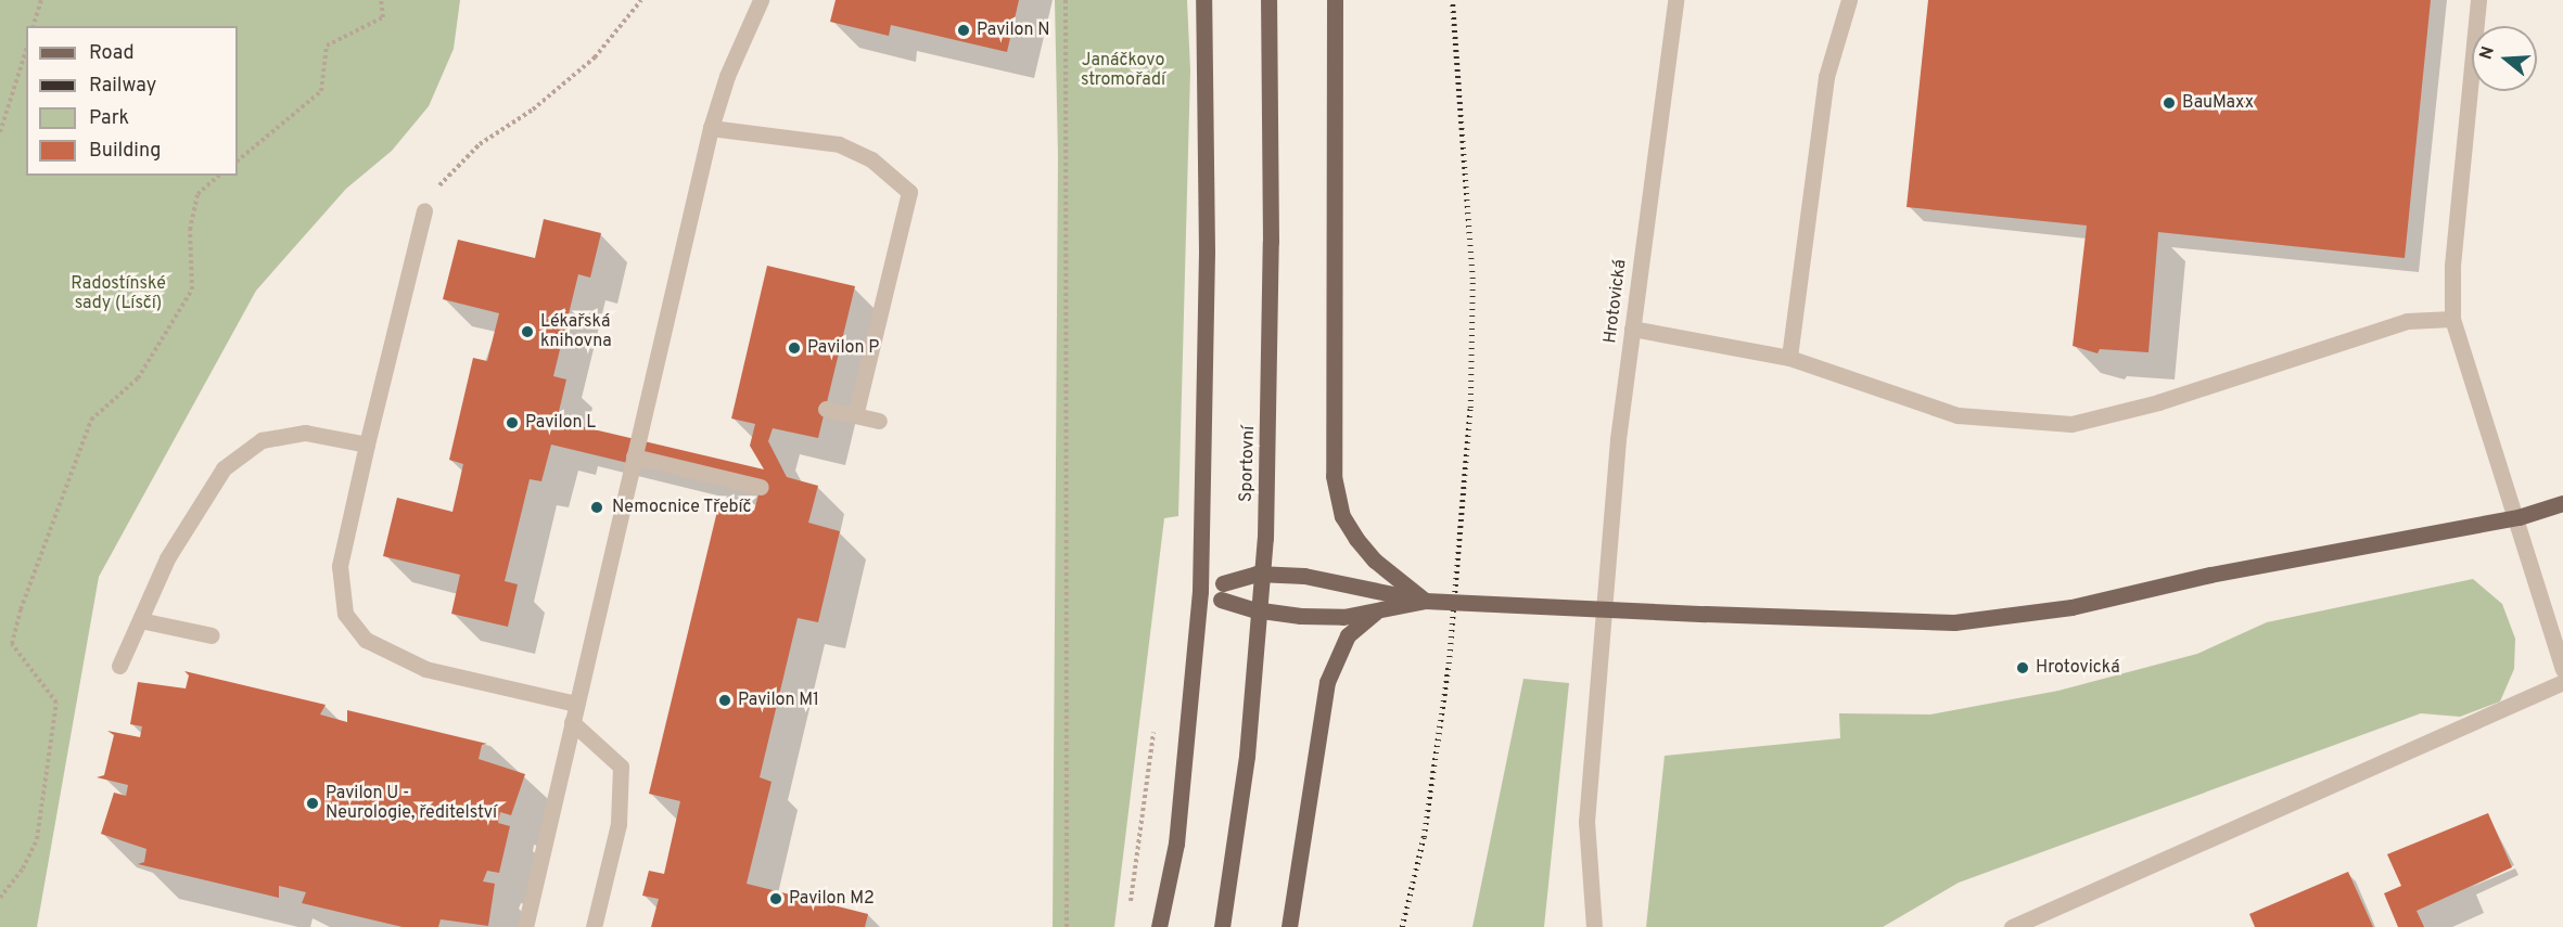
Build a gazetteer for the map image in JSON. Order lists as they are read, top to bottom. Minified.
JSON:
{"streets":{"main road":["Sportovní"],"street":["Hrotovická"]},"parks":["Janáčkovo stromořadí","Radostínské sady (Lísčí)"],"places":["Pavilon N","BauMaxx","Lékařská knihovna","Pavilon P","Pavilon L","Nemocnice Třebíč","Hrotovická","Pavilon M1","Pavilon U - Neurologie, ředitelství","Pavilon M2"],"legend":["Road","Railway","Park","Building"],"north":"left"}
